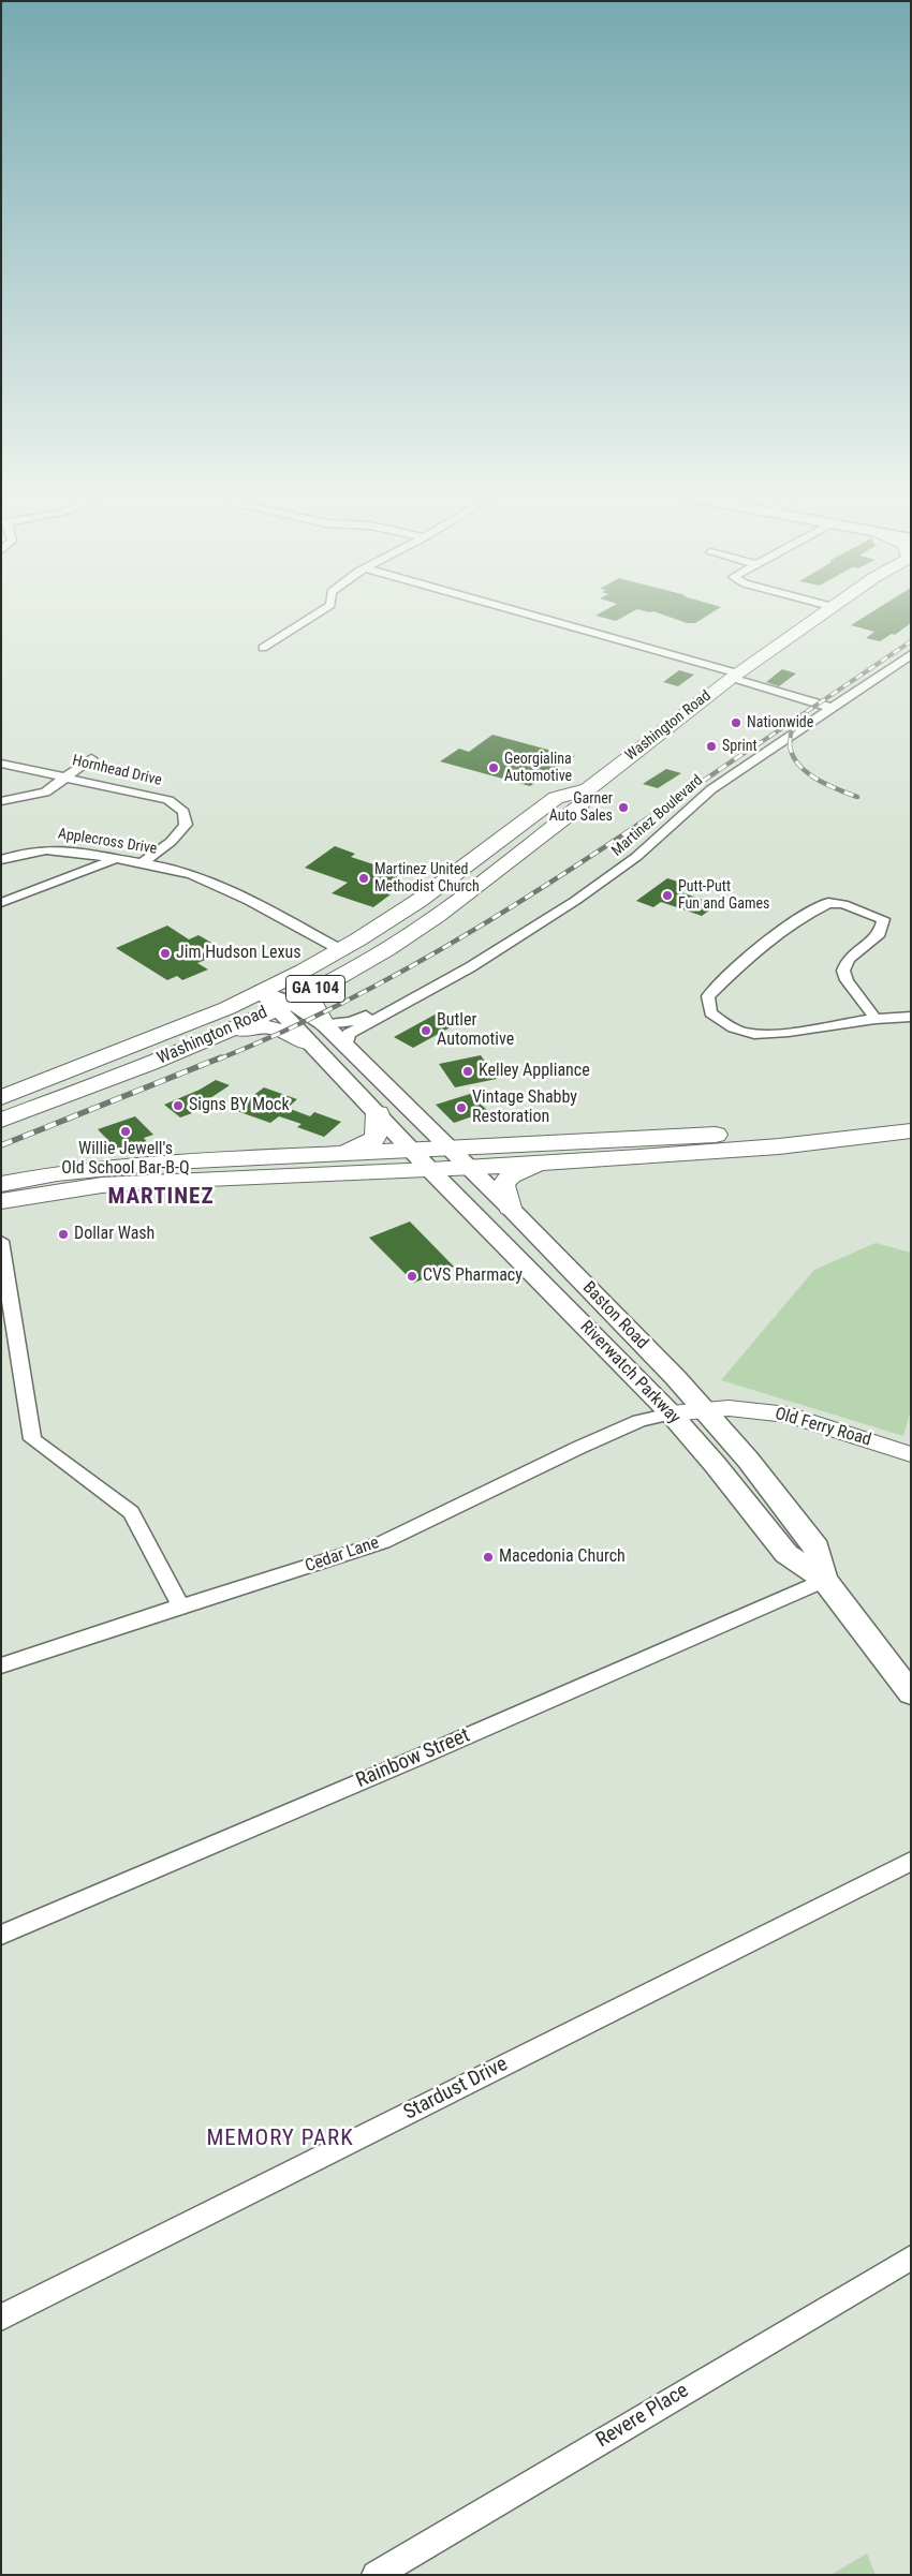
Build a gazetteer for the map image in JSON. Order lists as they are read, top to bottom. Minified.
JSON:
{"streets":{"main road":["Washington Road","GA 104","Baston Road","Riverwatch Parkway"],"street":["Hornhead Drive","Martinez Boulevard","Applecross Drive","Old Ferry Road","Cedar Lane","Rainbow Street","Stardust Drive","Revere Place"]},"crossings":[["Washington Road","Applecross Drive"],["Washington Road","Baston Road"],["Washington Road","Riverwatch Parkway"],["Hornhead Drive","Applecross Drive"],["Martinez Boulevard","Baston Road"],["Baston Road","Riverwatch Parkway"],["Baston Road","Old Ferry Road"],["Baston Road","Rainbow Street"],["Riverwatch Parkway","Old Ferry Road"],["Riverwatch Parkway","Cedar Lane"],["Riverwatch Parkway","Rainbow Street"],["Old Ferry Road","Cedar Lane"]],"districts":["MARTINEZ","MEMORY PARK"],"places":["Nationwide","Sprint","Georgialina Automotive","Garner Auto Sales","Martinez United Methodist Church","Putt-Putt Fun and Games","Jim Hudson Lexus","Butler Automotive","Kelley Appliance","Signs BY Mock","Vintage Shabby Restoration","Willie Jewell's Old School Bar-B-Q","Dollar Wash","CVS Pharmacy","Macedonia Church"]}
